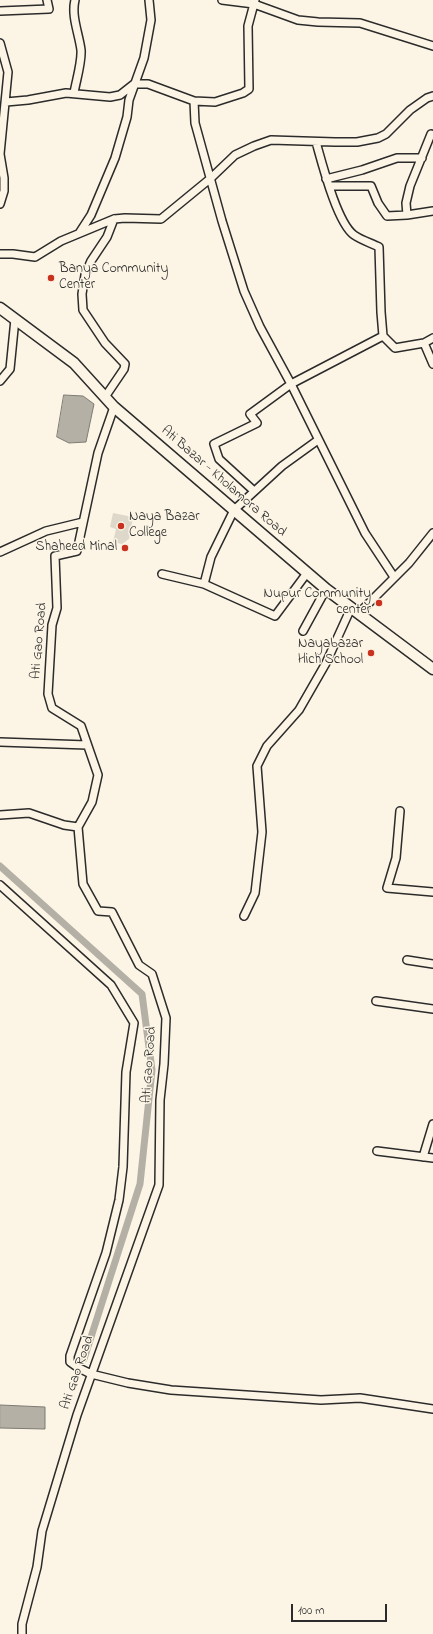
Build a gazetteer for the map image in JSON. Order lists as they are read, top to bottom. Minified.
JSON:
{"streets":{"main road":["Ati Bazar - Kholamora Road"],"street":["Ati Gao Road"]},"places":["Banya Community Center","Naya Bazar College","Shaheed Minal","Nupur Community center","Nayabazar Hich School"],"scale_bar":"100 m"}
